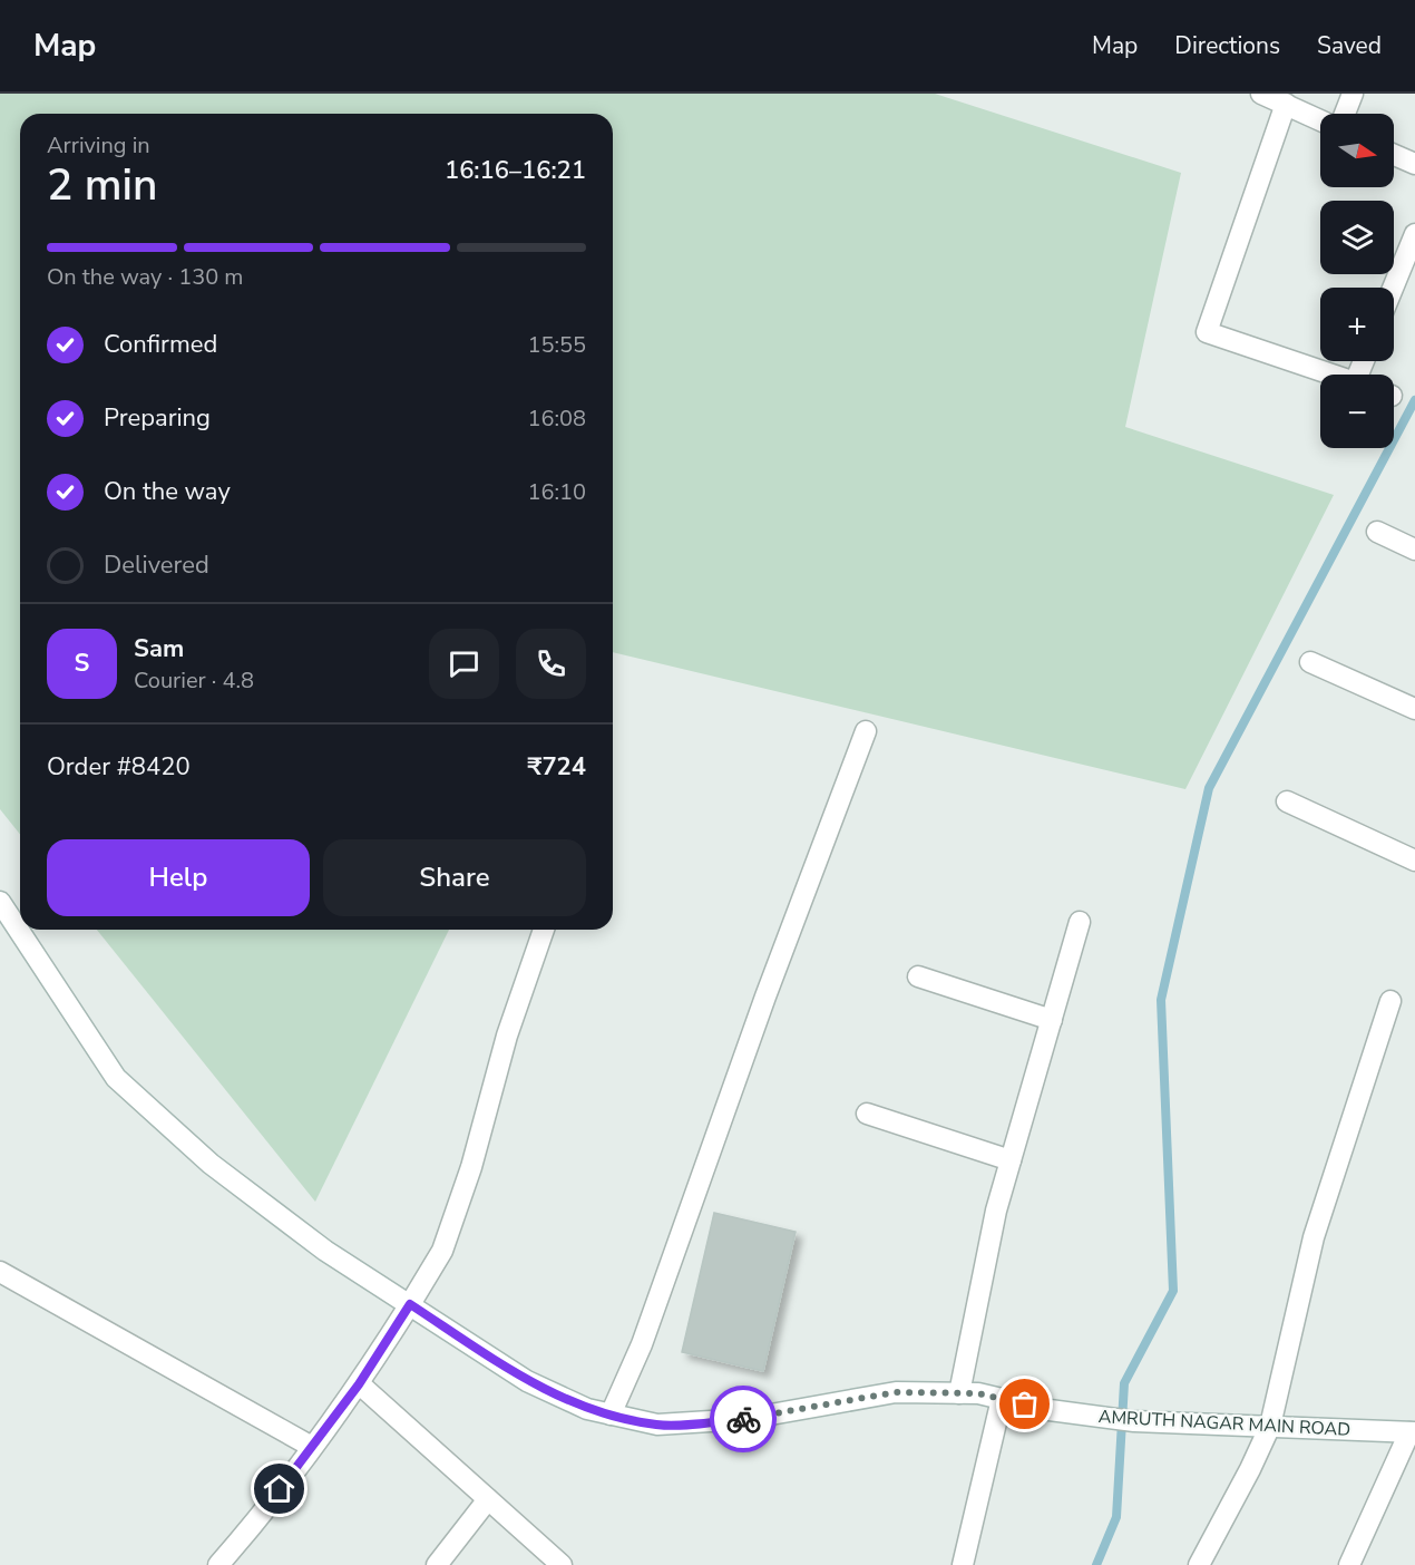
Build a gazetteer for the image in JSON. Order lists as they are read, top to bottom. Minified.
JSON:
{"streets":{"street":["AMRUTH NAGAR MAIN ROAD"]},"north":"right","page":{"header":"Map","nav":["Map","Directions","Saved"],"map_buttons":["+","−"],"heading":["2 min","Arriving in","16:16–16:21"],"panel":["Sam","Courier · 4.8","Order #8420","₹724"],"bar":"On the way · 130 m","list":[["Confirmed","15:55"],["Preparing","16:08"],["On the way","16:10"],"Delivered"],"round":"S","buttons":["Help","Share"]}}
